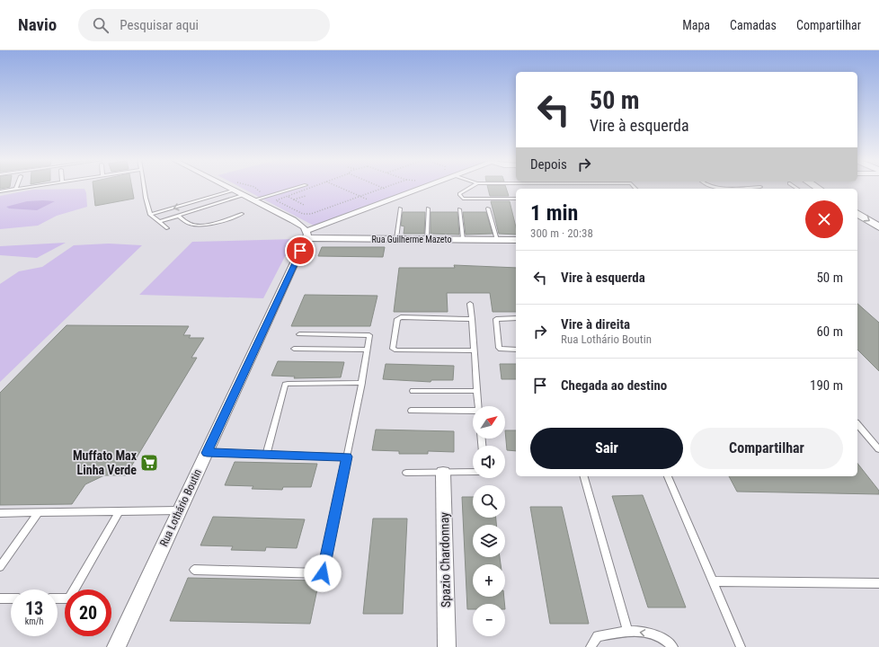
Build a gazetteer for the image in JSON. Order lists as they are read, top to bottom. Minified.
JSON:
{"streets":{"street":["Rua Guilherme Mazeto","Rua Lothário Boutin","Spazio Chardonnay"]},"crossings":[["Rua Guilherme Mazeto","Rua Lothário Boutin"]],"places":{"supermarket":["Muffato Max Linha Verde"]},"north":"top right","page":{"header":"Navio","search":"Pesquisar aqui","nav":["Mapa","Camadas","Compartilhar"],"turn":["50 m","Vire à esquerda"],"then":"Depois","heading":["1 min","300 m · 20:38"],"list":[{"name":"Vire à esquerda","value":"50 m"},{"name":"Vire à direita","note":"Rua Lothário Boutin","value":"60 m"},{"name":"Chegada ao destino","value":"190 m"}],"map_buttons":["+","−"],"buttons":["Sair","Compartilhar"],"speed":"13 km/h","limit":"20"}}
